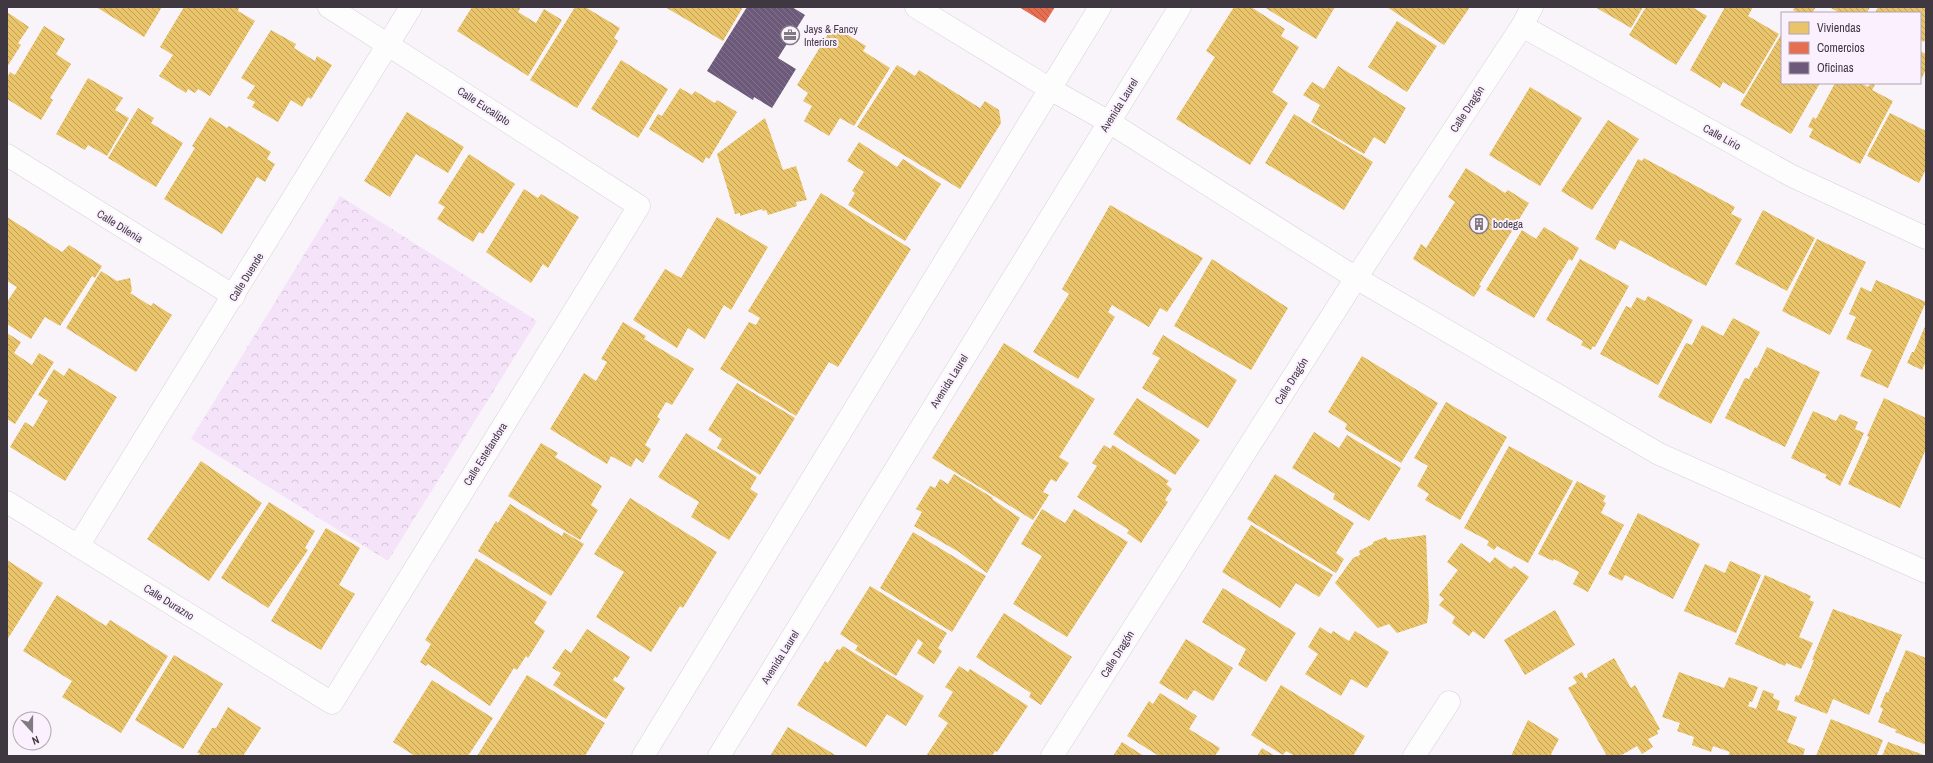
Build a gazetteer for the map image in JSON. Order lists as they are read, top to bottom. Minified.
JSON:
{"streets":{"street":["Avenida Laurel","Calle Eucalipto","Calle Dragón","Calle Lirio","Calle Dilenia","Calle Duende","Calle Estefandora","Calle Durazno"]},"crossings":[["Calle Eucalipto","Calle Duende"],["Calle Eucalipto","Calle Estefandora"],["Calle Dragón","Calle Lirio"],["Calle Dilenia","Calle Duende"],["Calle Duende","Calle Durazno"],["Calle Estefandora","Calle Durazno"]],"places":{"office":["Jays & Fancy Interiors"],"building":["bodega"]},"legend":["Viviendas","Comercios","Oficinas"],"north":"bottom"}
